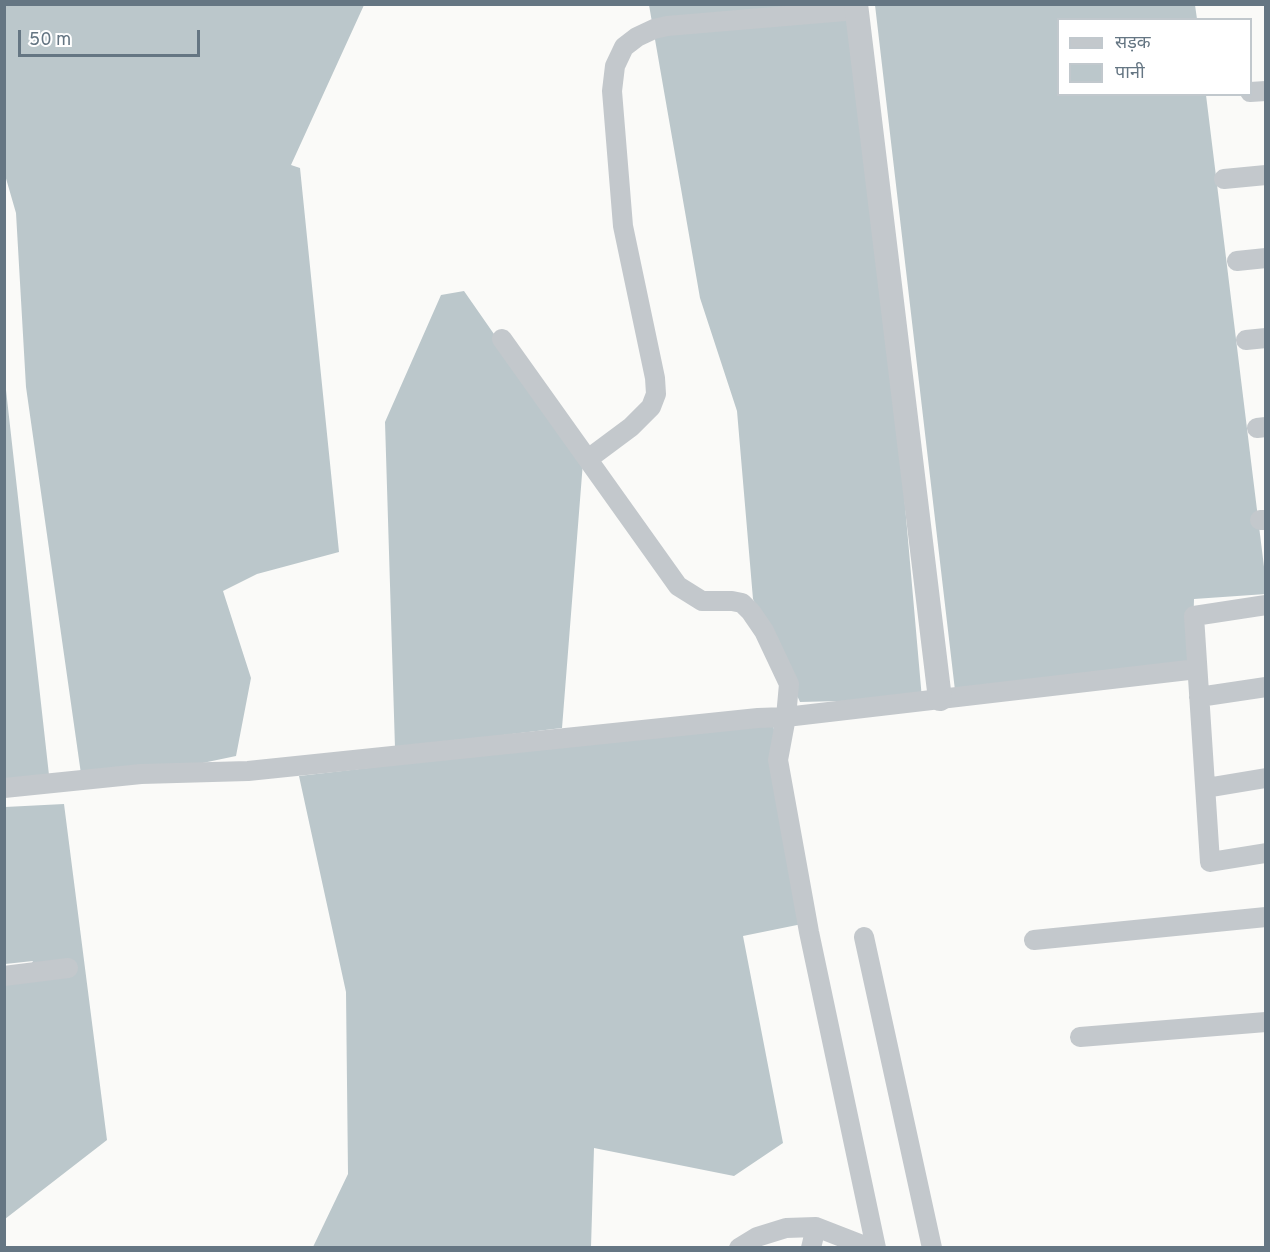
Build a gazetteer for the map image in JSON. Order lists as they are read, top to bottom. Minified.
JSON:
{"legend":["सड़क","पानी"],"scale_bar":"50 m"}
